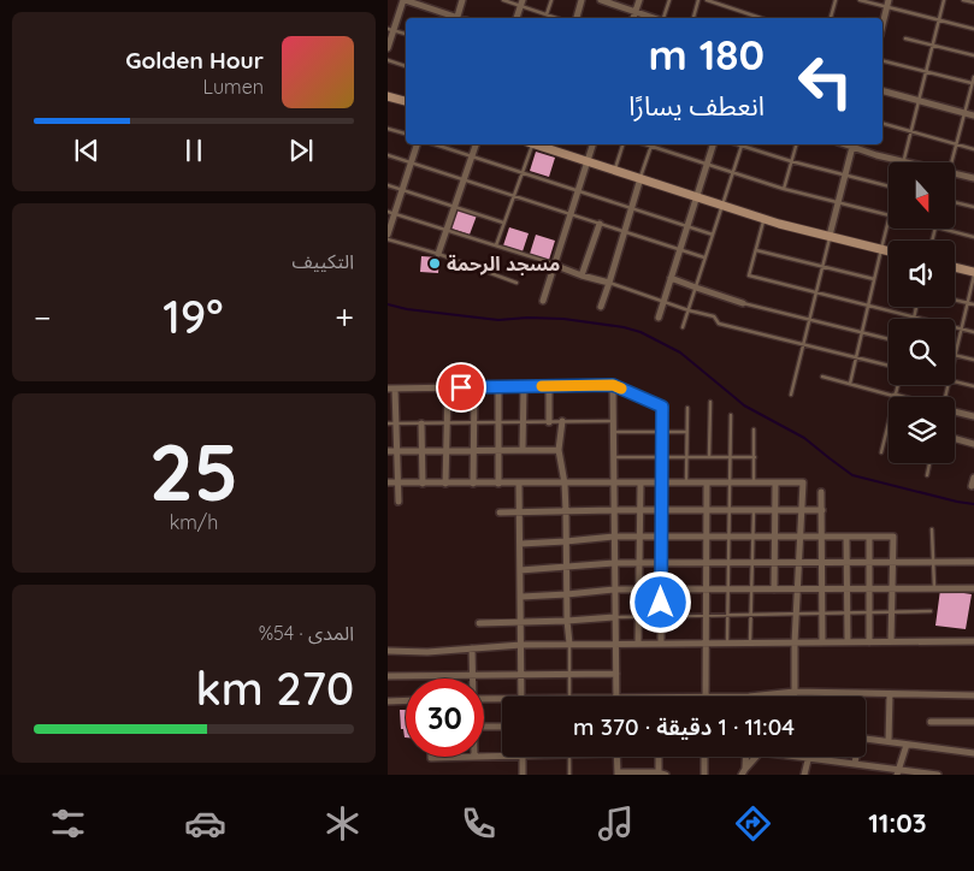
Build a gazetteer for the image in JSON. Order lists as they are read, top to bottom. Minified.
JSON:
{"places":["مسجد الرحمة"],"north":"bottom","page":{"turn":["180 m","انعطف يسارًا"],"song":["Golden Hour","Lumen"],"tile":["التكييف",["25","km/h"],["المدى · 54%","270 km"]],"heat":["−","19°","+"],"limit":"30","trip":"11:04 · 1 دقيقة · 370 m","tabs":"11:03"}}
